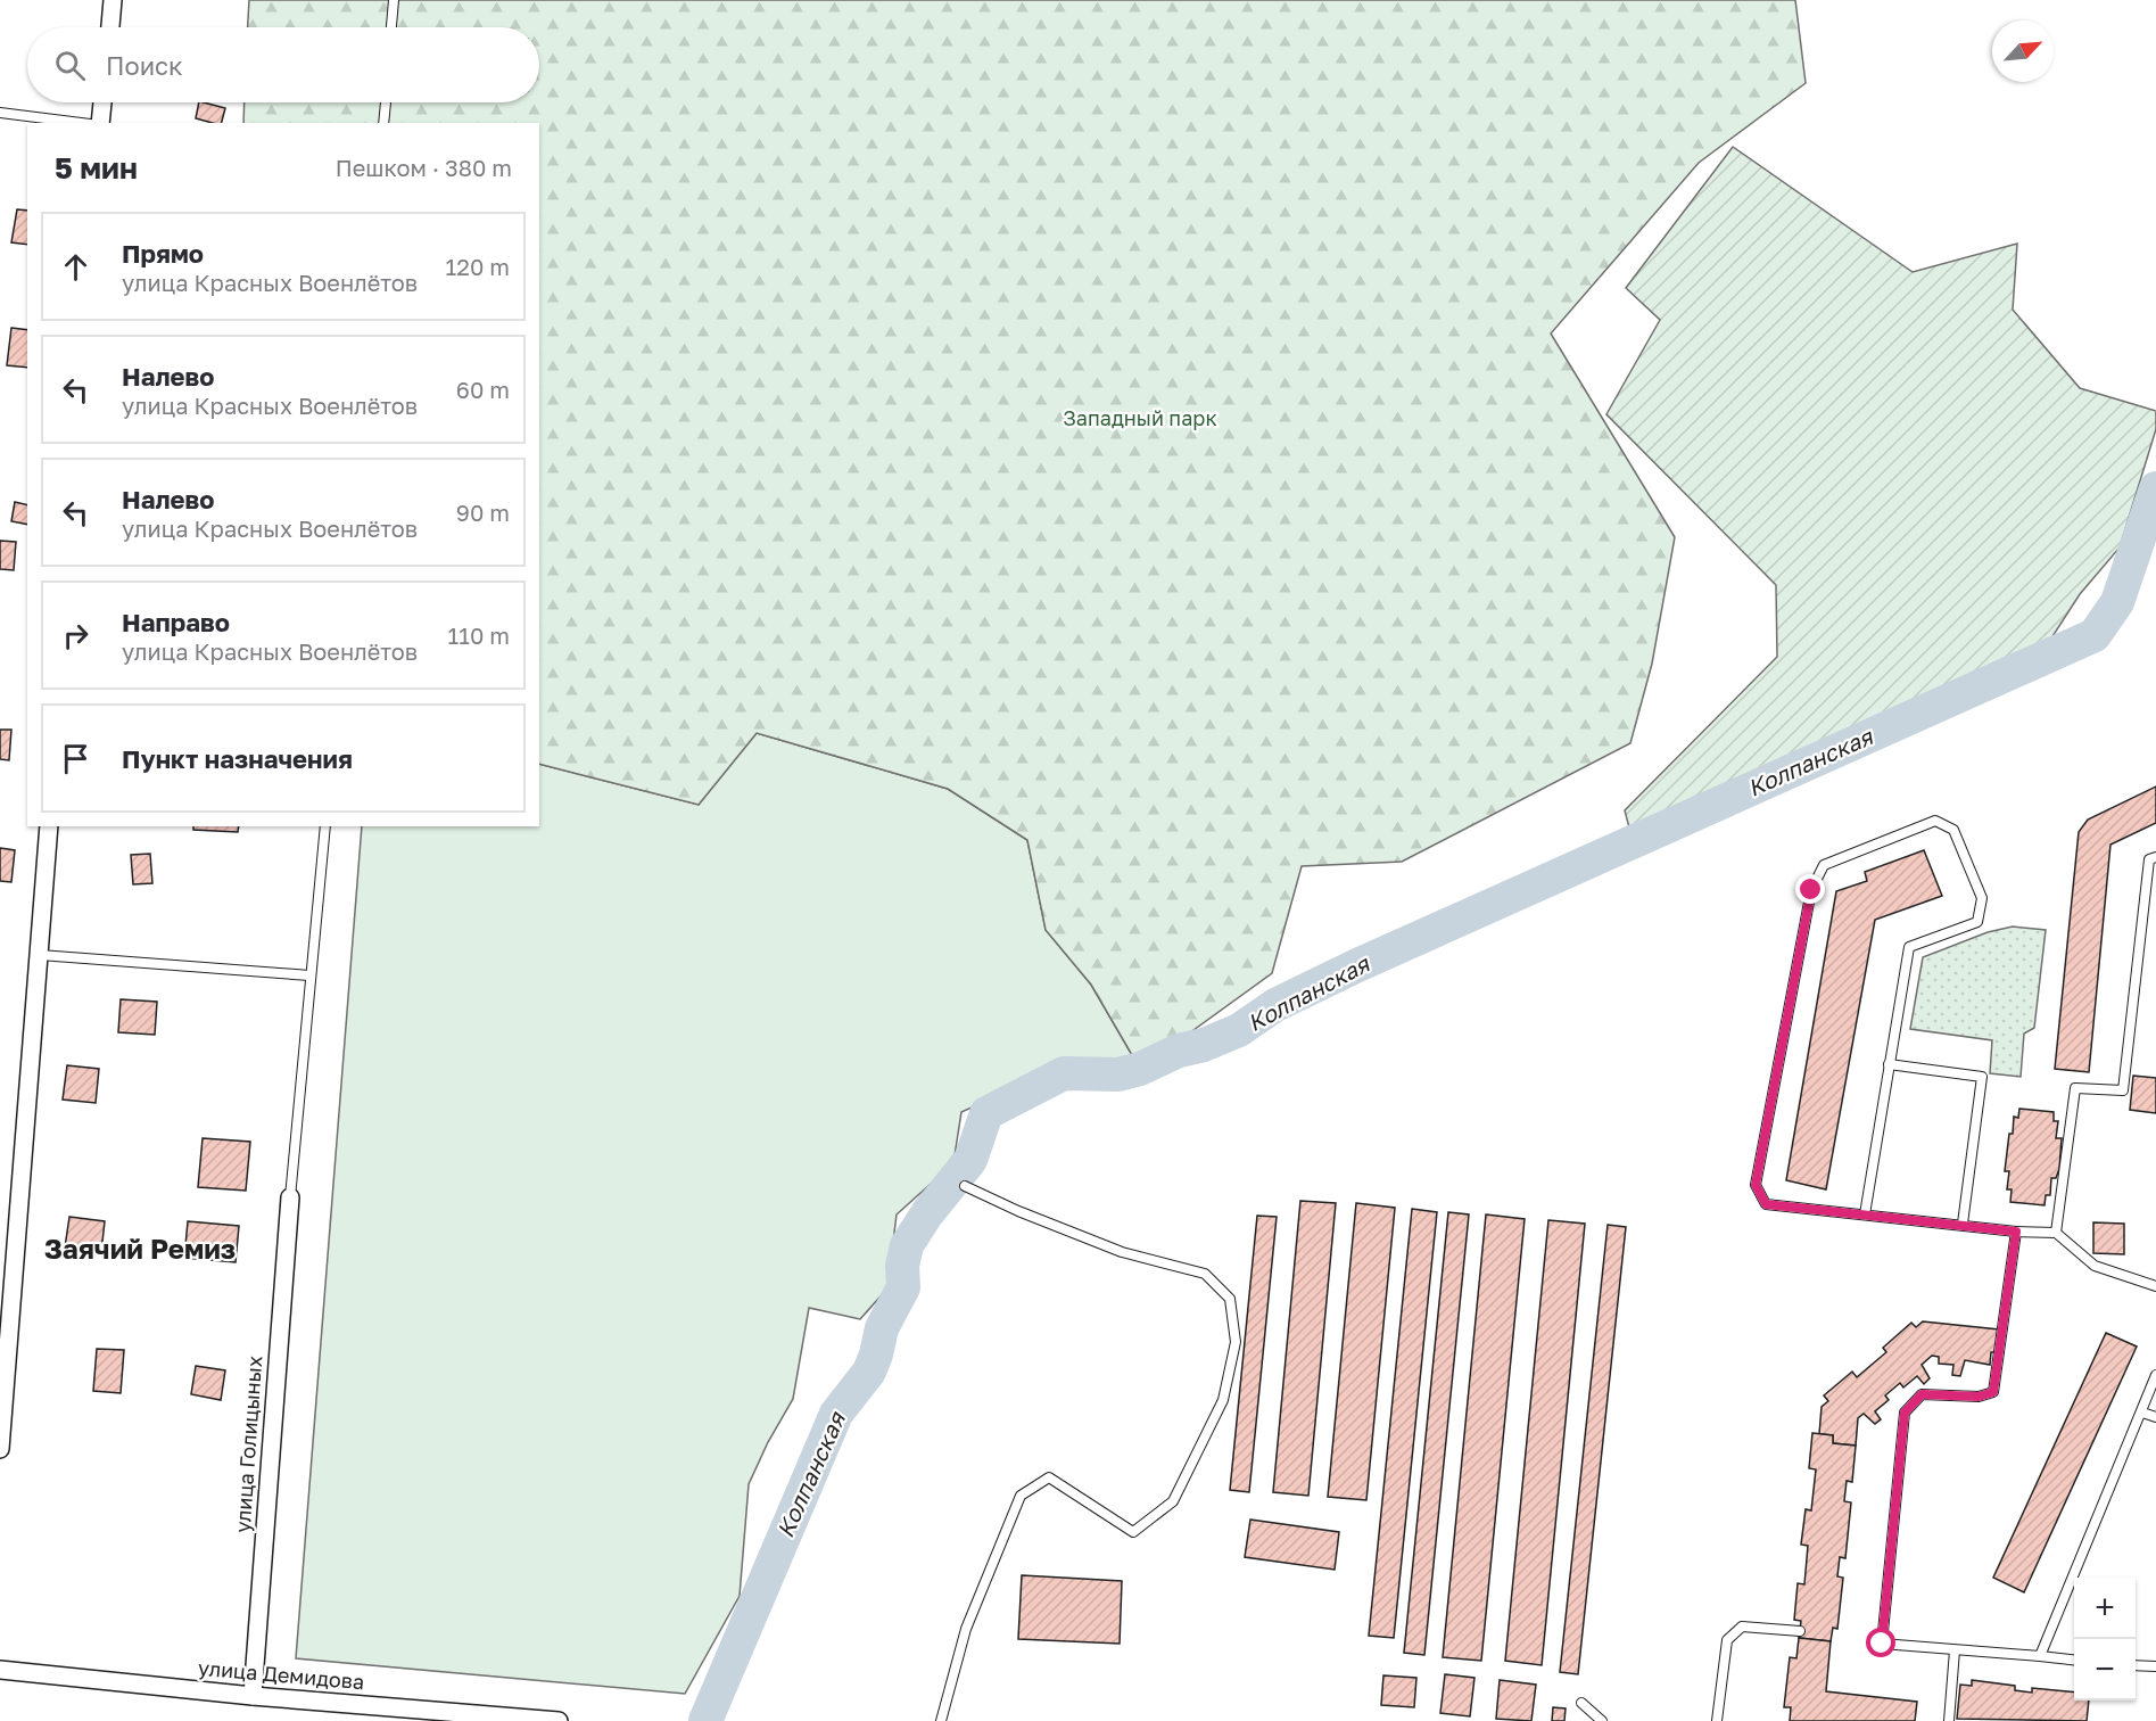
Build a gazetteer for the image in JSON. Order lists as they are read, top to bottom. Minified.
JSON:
{"streets":{"street":["улица Голицыных","улица Демидова"]},"crossings":[["улица Голицыных","улица Демидова"]],"districts":["Заячий Ремиз"],"water":["Колпанская"],"parks":["Западный парк"],"north":"top right","page":{"search":"Поиск","heading":["5 мин","Пешком · 380 m"],"list":[["Прямо","улица Красных Военлётов","120 m"],["Налево","улица Красных Военлётов","60 m"],["Налево","улица Красных Военлётов","90 m"],["Направо","улица Красных Военлётов","110 m"],"Пункт назначения"],"map_buttons":["+","−"]}}
